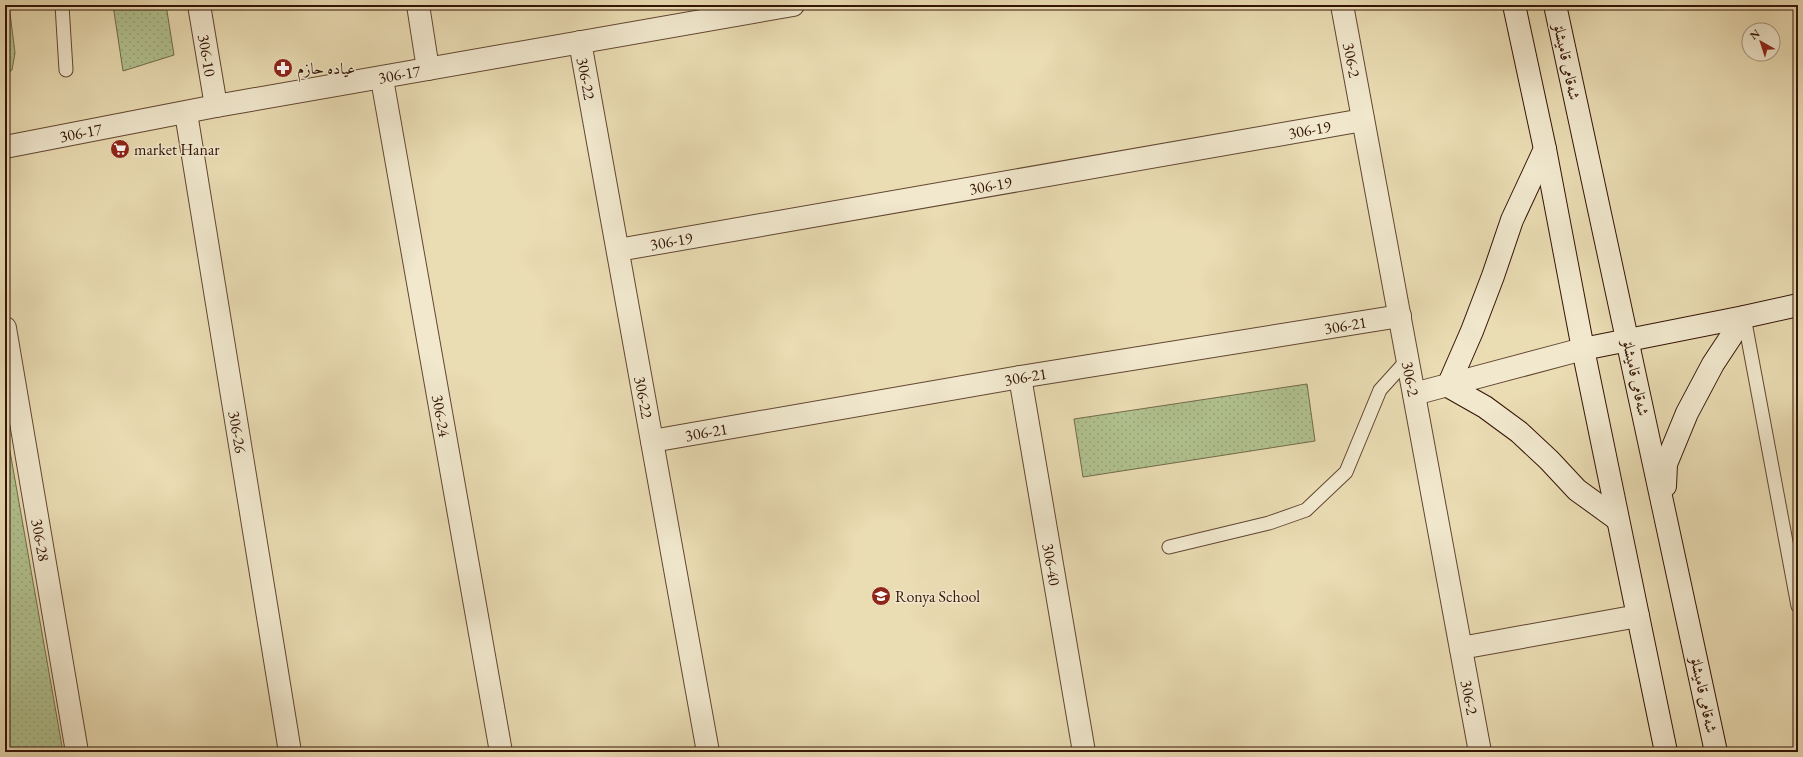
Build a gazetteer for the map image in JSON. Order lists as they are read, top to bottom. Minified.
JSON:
{"streets":{"street":["306-10","306-2","شەقامی قامیشلۆ","306-17","306-22","306-19","306-21","306-24","306-26","306-28","306-40"]},"crossings":[["306-10","306-17"],["306-2","306-19"],["306-2","306-21"],["306-17","306-22"],["306-17","306-24"],["306-17","306-26"],["306-22","306-19"],["306-22","306-21"],["306-21","306-40"]],"places":{"pharmacy":["عياده حازم"],"supermarket":["market Hanar"],"school or university":["Ronya School"]},"north":"top left"}
